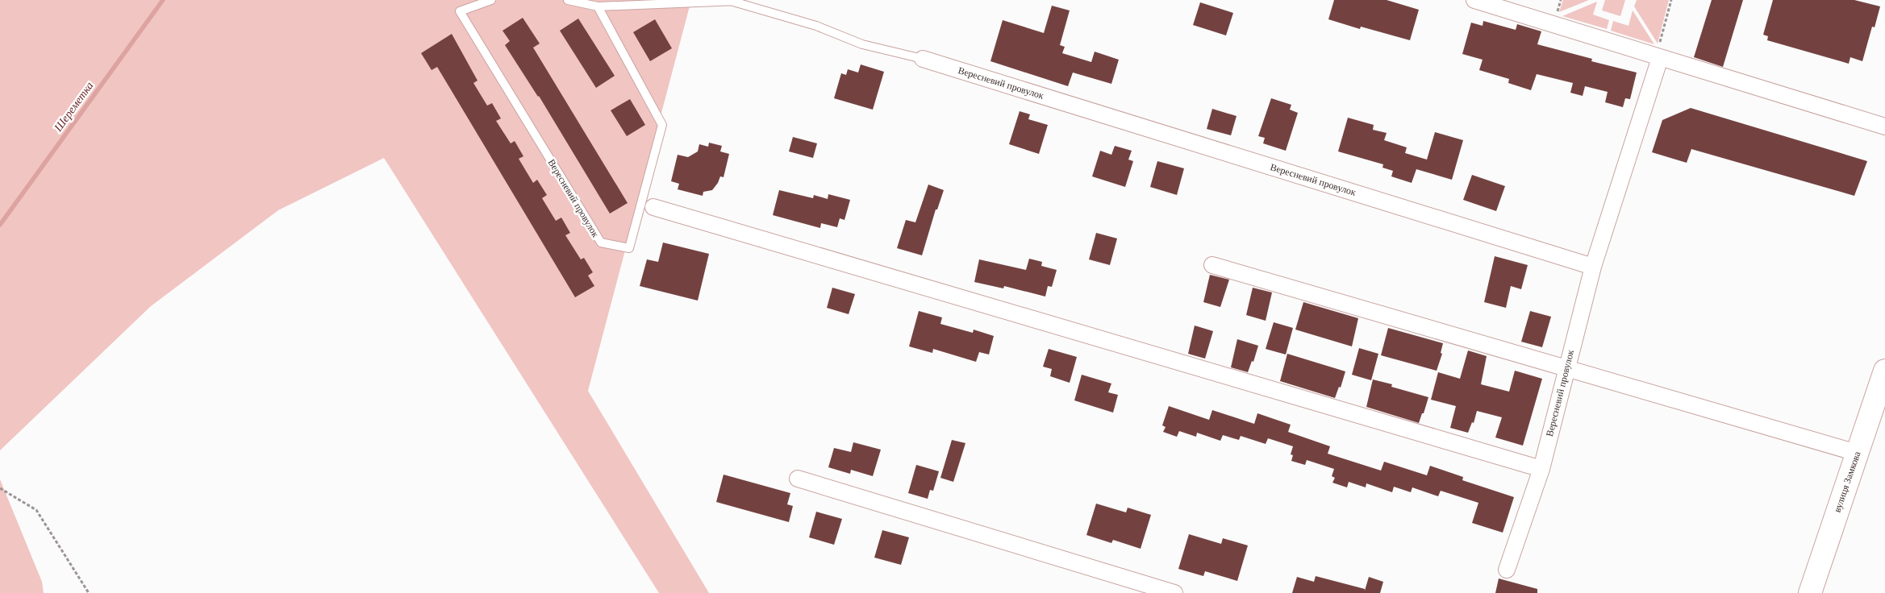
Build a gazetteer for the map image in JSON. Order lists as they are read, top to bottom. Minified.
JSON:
{"streets":{"street":["Вересневий провулок","вулиця Замкова"]},"water":["Шереметка"]}
